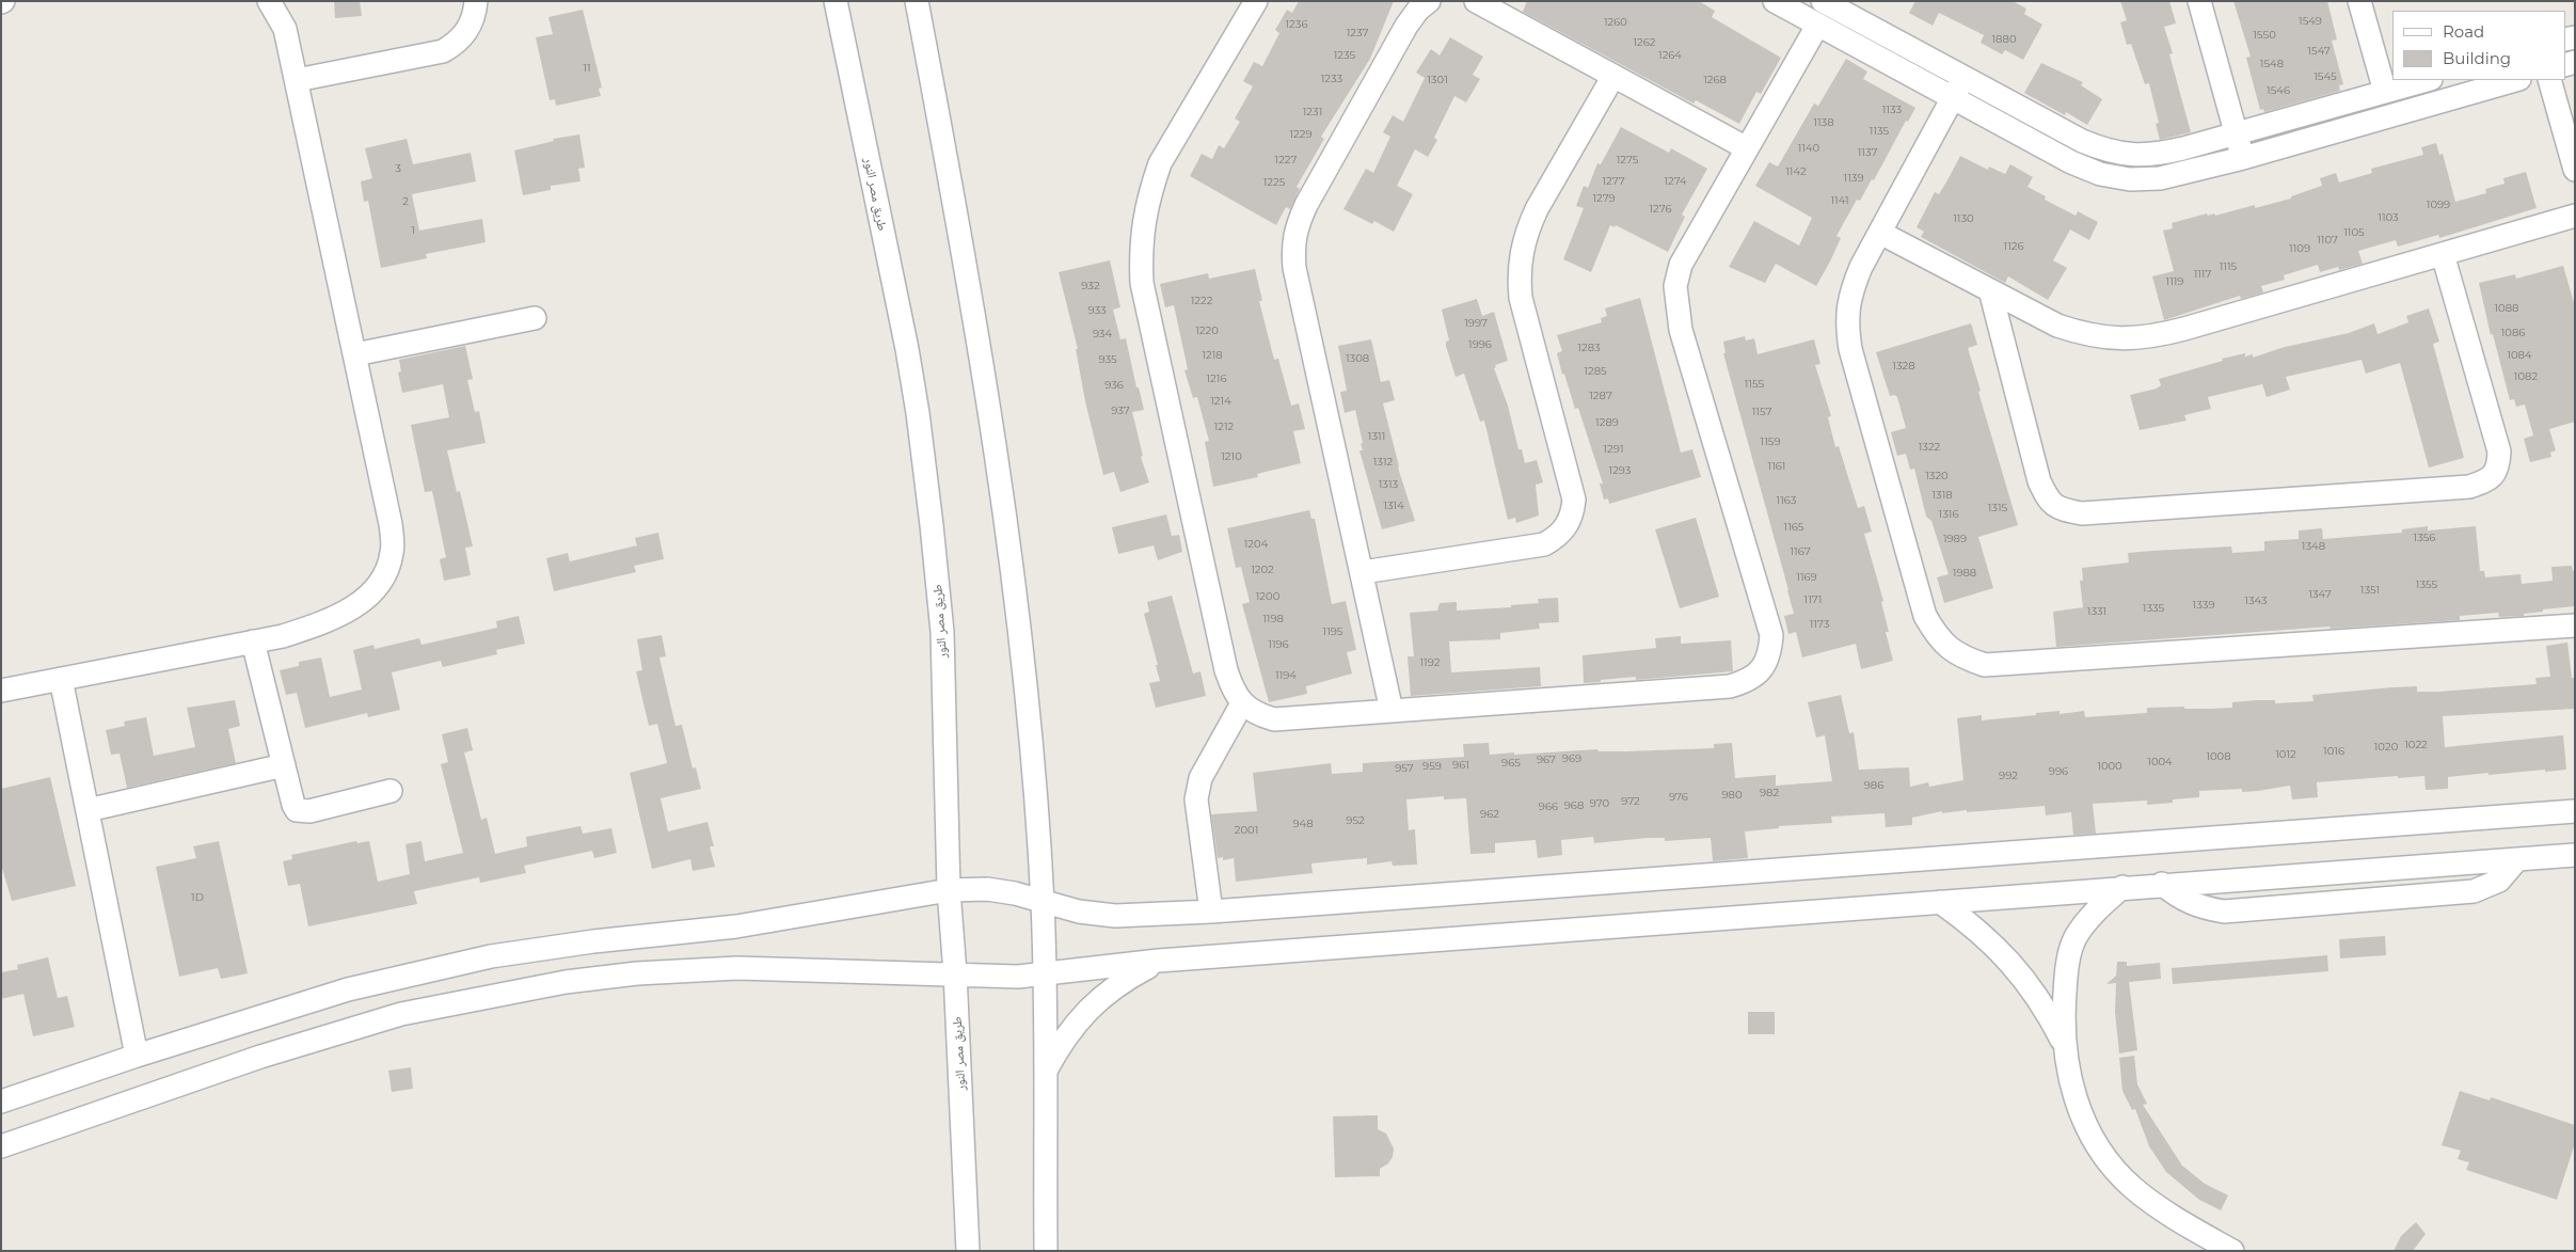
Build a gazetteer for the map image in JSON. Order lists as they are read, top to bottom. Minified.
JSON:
{"streets":{"street":["طريق مصر النور"]},"house_numbers":["1549","1260","1236","1237","1550","1880","1262","1547","1235","1264","1548","11","1545","1233","1301","1268","1546","1133","1231","1138","1135","1229","1140","1137","1227","1275","3","1142","1139","1277","1274","1225","1279","1141","2","1099","1276","1103","1130","1","1105","1107","1126","1109","1115","1117","1119","932","1222","1088","933","1997","1220","1086","934","1996","1283","1218","1084","1308","935","1328","1285","1082","1216","1155","936","1287","1214","937","1157","1289","1212","1311","1159","1322","1291","1210","1312","1161","1293","1320","1313","1318","1163","1314","1315","1316","1165","1356","1989","1204","1348","1167","1202","1988","1169","1355","1351","1347","1200","1171","1343","1339","1335","1331","1198","1173","1195","1196","1192","1194","1022","1020","1016","1012","1008","969","967","1004","965","961","959","1000","957","996","992","986","982","980","976","972","970","968","966","962","952","948","2001","1D"],"legend":["Road","Building"]}
